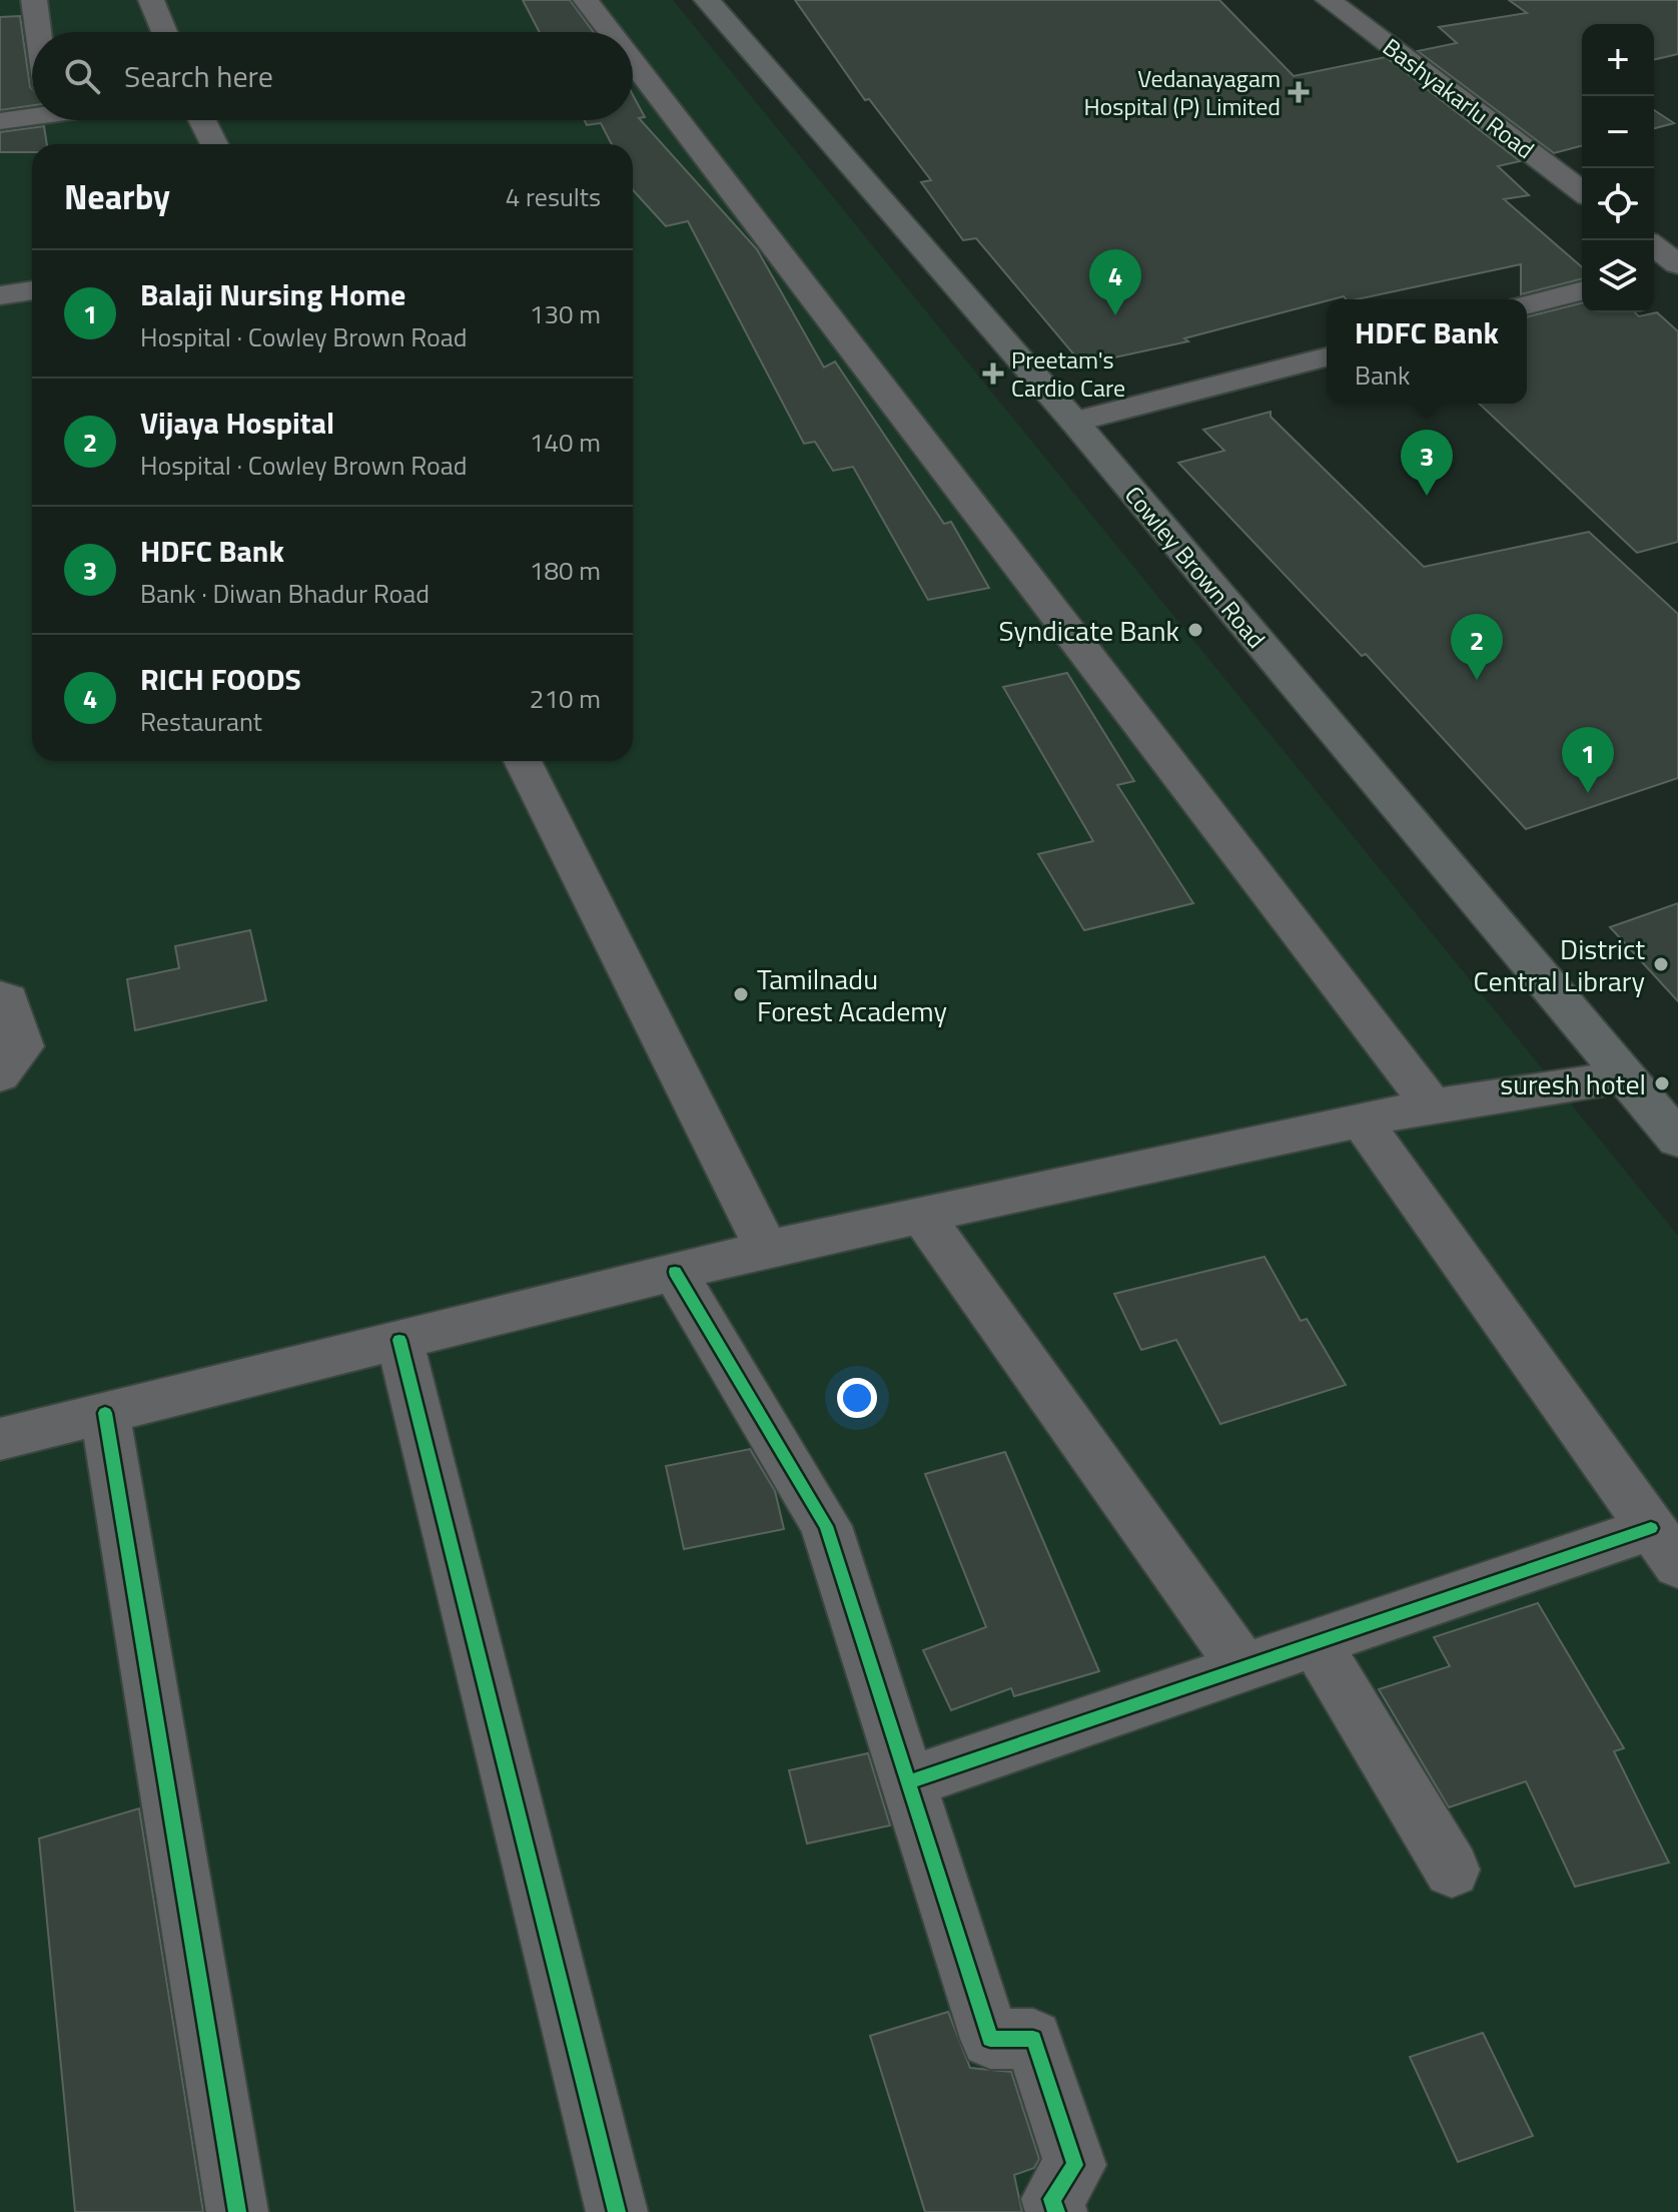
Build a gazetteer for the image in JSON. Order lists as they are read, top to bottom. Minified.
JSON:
{"streets":{"main road":["Cowley Brown Road"],"street":["Bashyakarlu Road"]},"places":{"health":["Vedanayagam Hospital (P) Limited","Preetam's Cardio Care"],"other":["Syndicate Bank","District Central Library","Tamilnadu Forest Academy","suresh hotel"]},"page":{"map_buttons":["+","−"],"search":"Search here","heading":["Nearby","4 results"],"list":[{"mark":"1","name":"Balaji Nursing Home","note":"Hospital · Cowley Brown Road","value":"130 m"},{"mark":"2","name":"Vijaya Hospital","note":"Hospital · Cowley Brown Road","value":"140 m"},{"mark":"3","name":"HDFC Bank","note":"Bank · Diwan Bhadur Road","value":"180 m"},{"mark":"4","name":"RICH FOODS","note":"Restaurant","value":"210 m"}],"pins":["4","3","2","1"],"popup":["HDFC Bank","Bank"]}}
